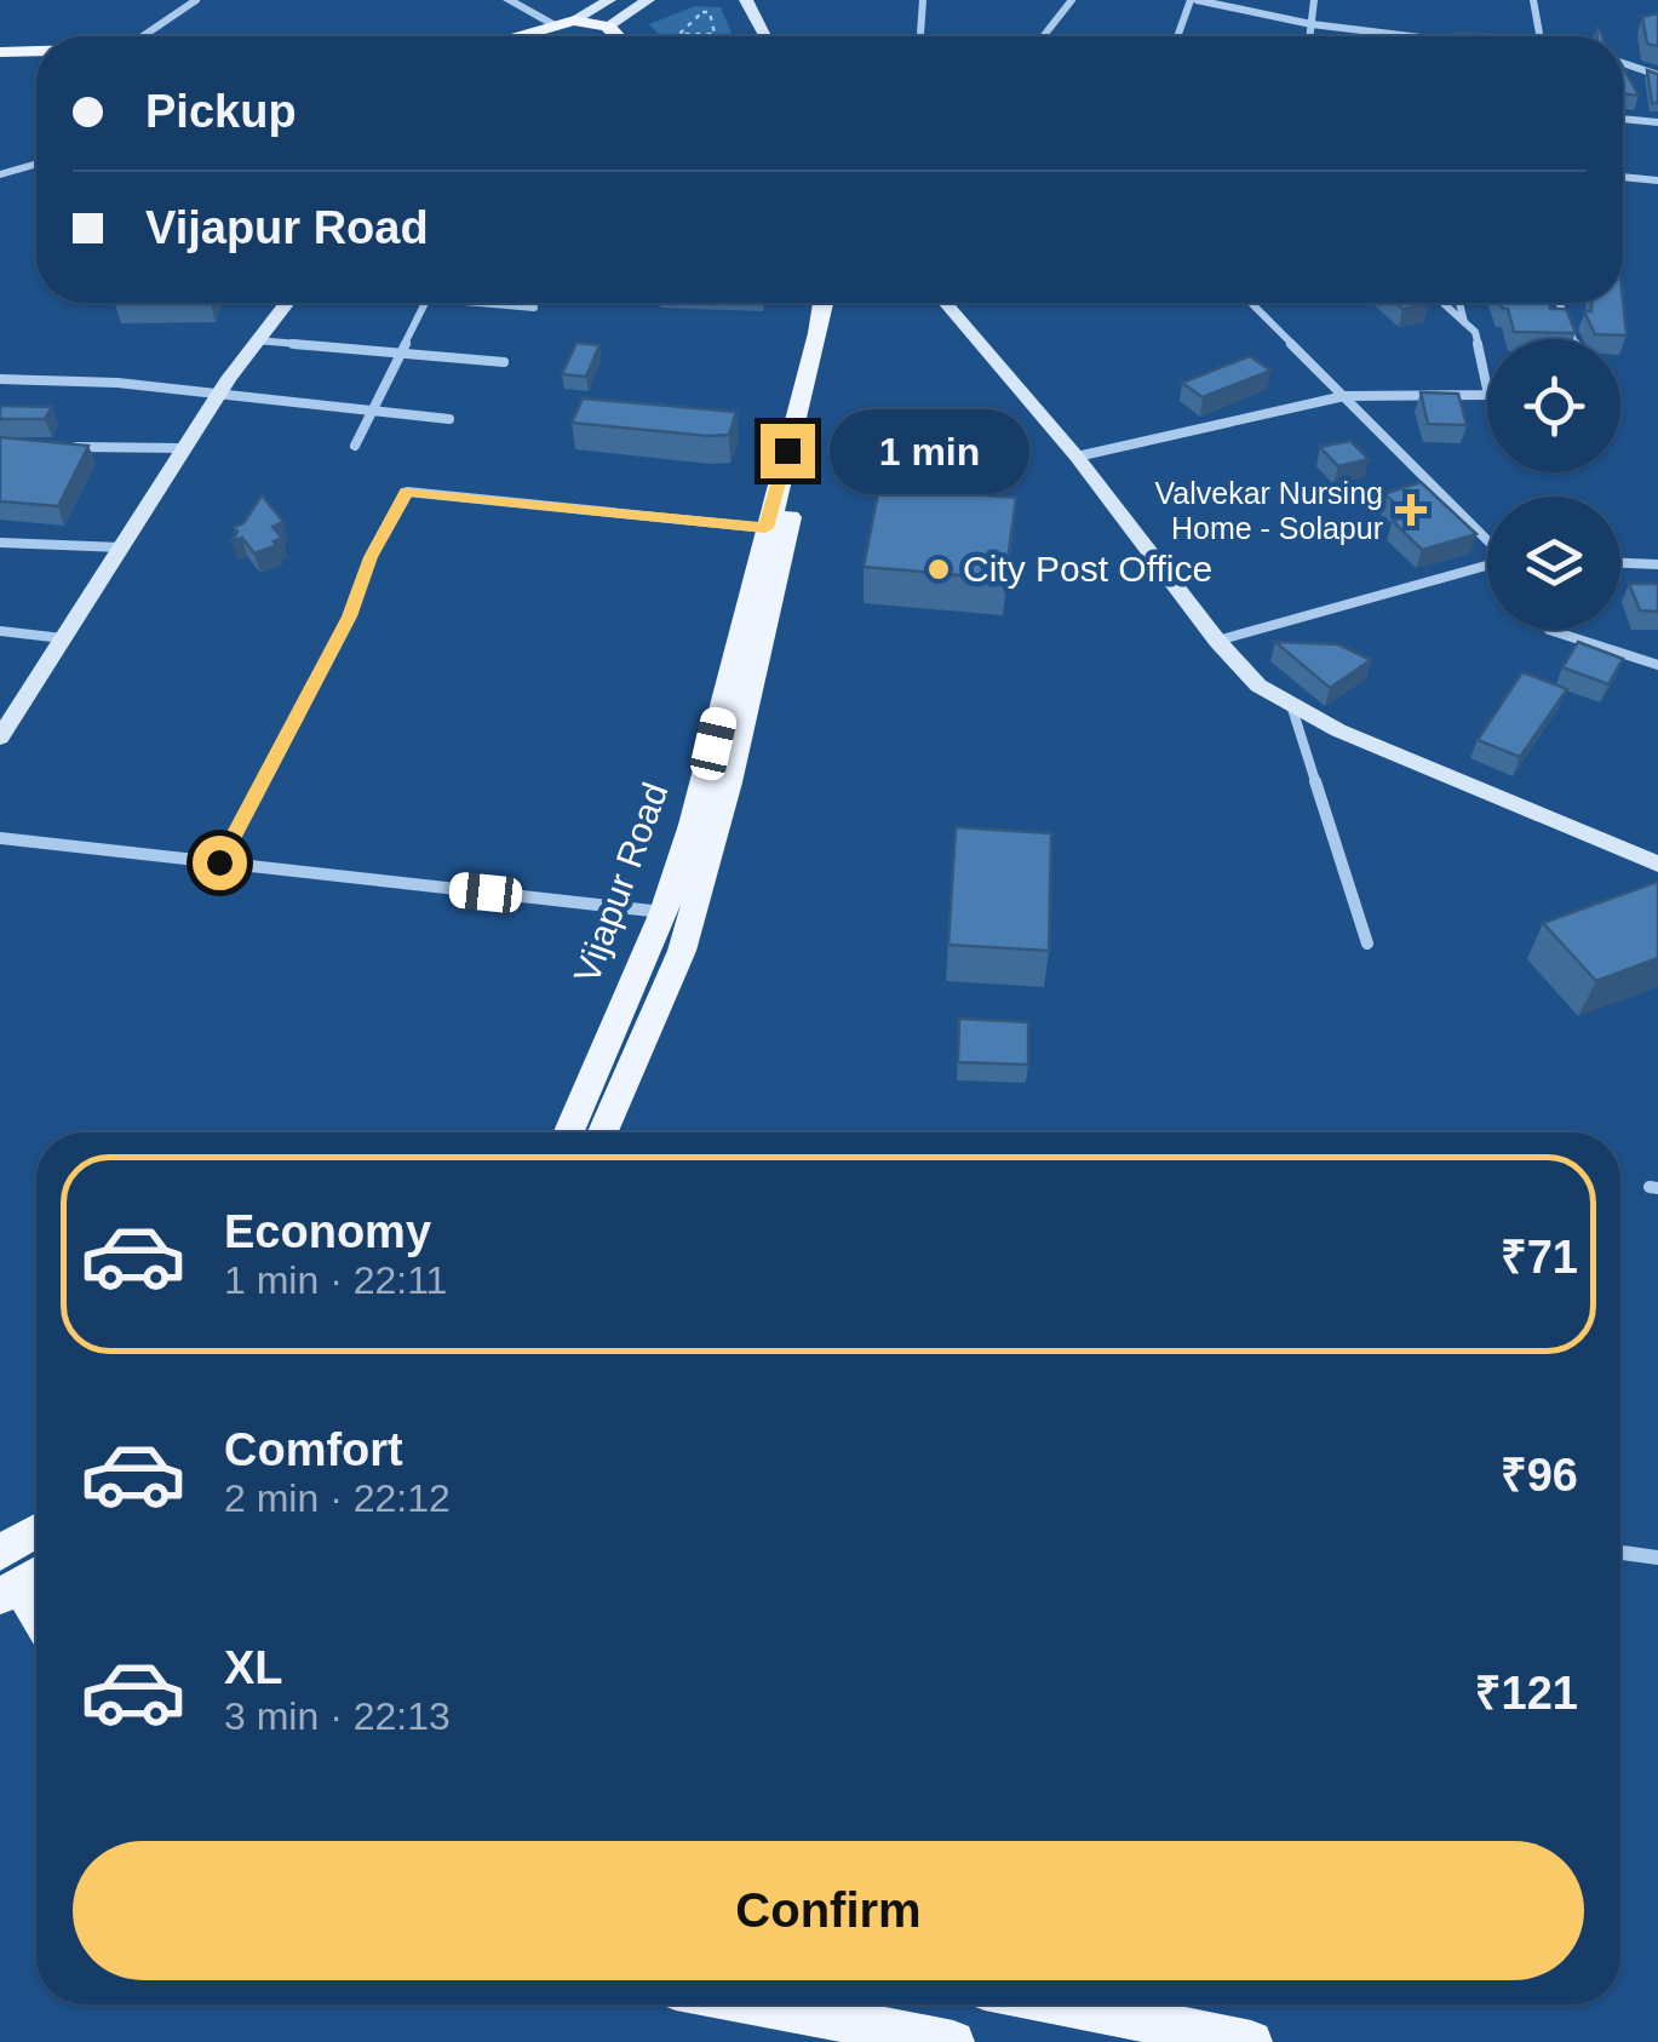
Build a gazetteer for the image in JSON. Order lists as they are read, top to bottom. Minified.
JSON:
{"streets":{"main road":["Vijapur Road"]},"places":{"health":["Valvekar Nursing Home - Solapur"],"other":["City Post Office"]},"page":{"banner":["Pickup","Vijapur Road"],"bubble":"1 min","list":[{"name":"Economy","note":"1 min · 22:11","value":"₹71"},{"name":"Comfort","note":"2 min · 22:12","value":"₹96"},{"name":"XL","note":"3 min · 22:13","value":"₹121"}],"buttons":"Confirm"}}
